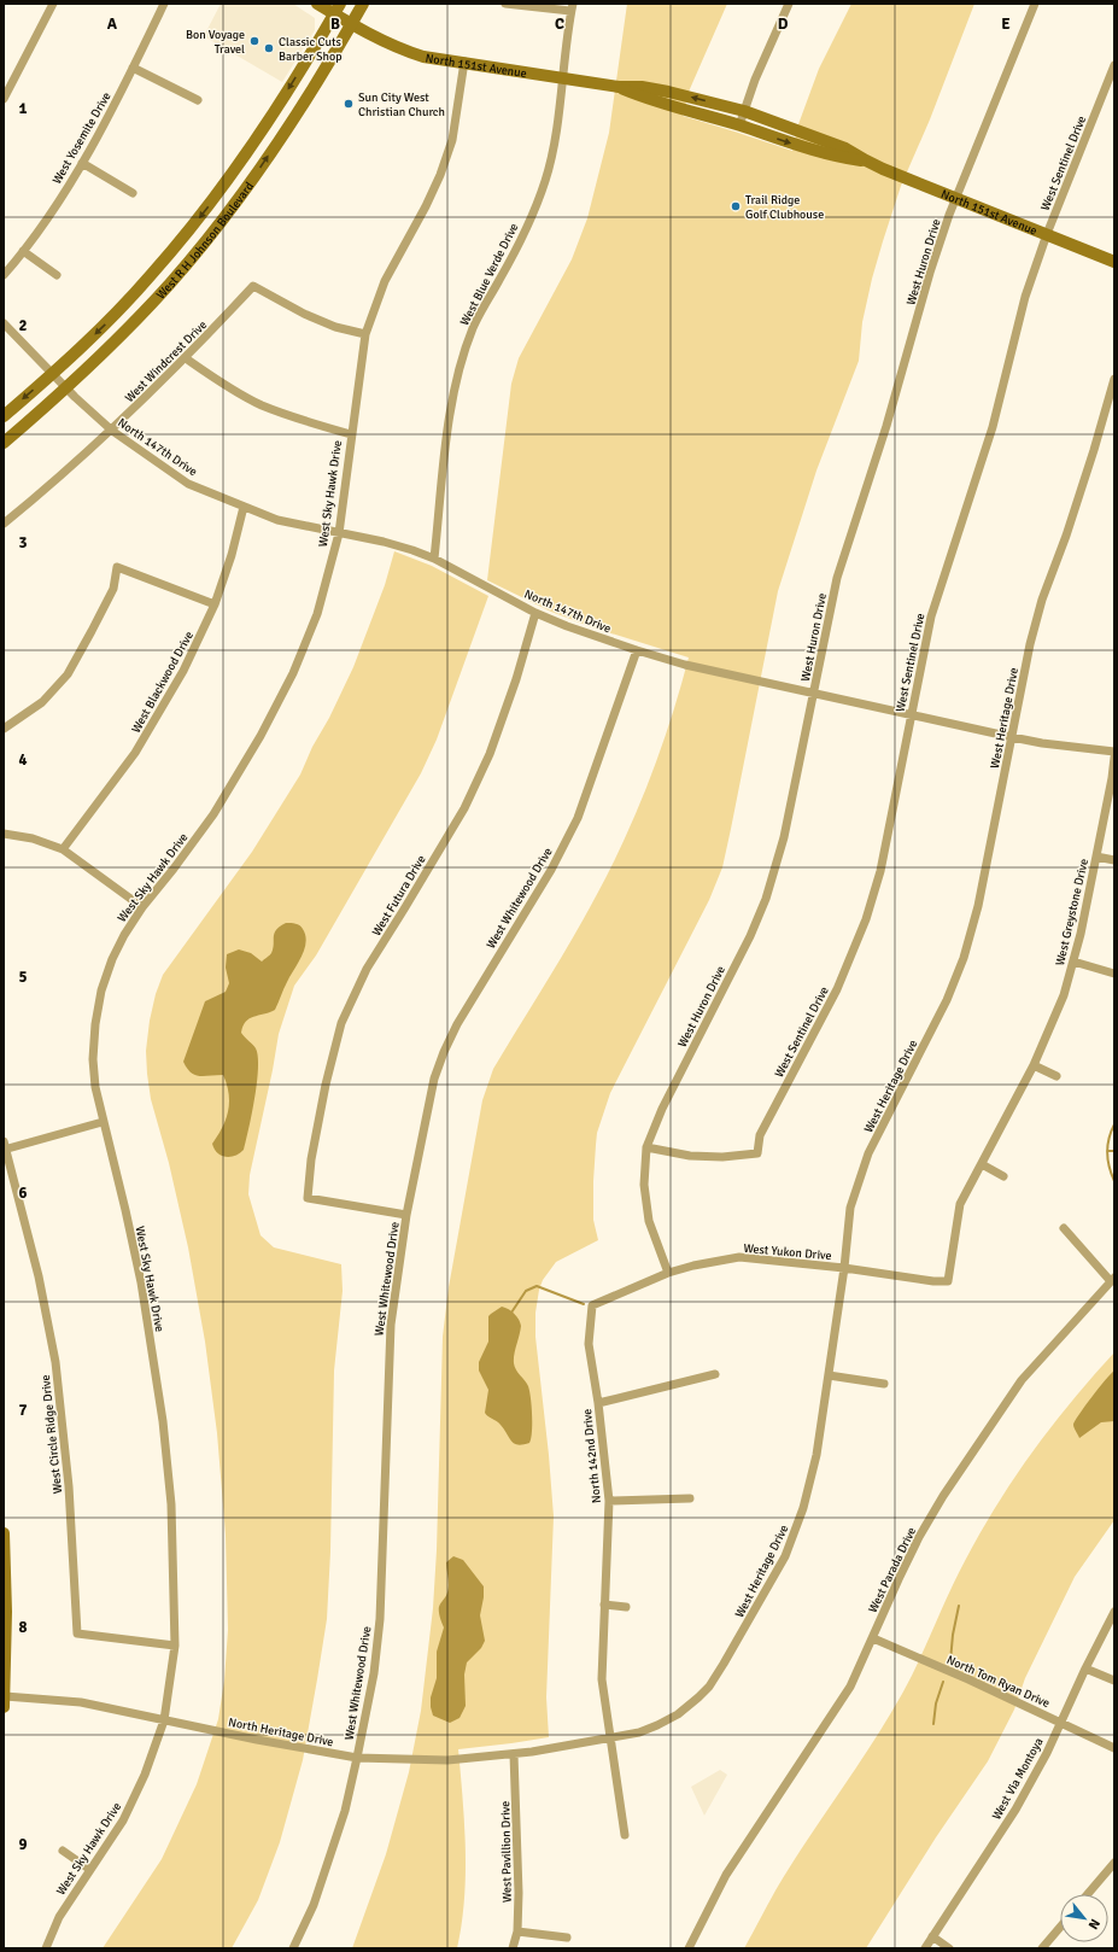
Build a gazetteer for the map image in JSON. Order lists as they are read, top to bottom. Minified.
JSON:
{"streets":{"street":["North 151st Avenue","West Yosemite Drive","West Sentinel Drive","West R H Johnson Boulevard","West Huron Drive","West Blue Verde Drive","West Windcrest Drive","North 147th Drive","West Sky Hawk Drive","West Blackwood Drive","West Heritage Drive","West Futura Drive","West Whitewood Drive","West Greystone Drive","West Yukon Drive","West Circle Ridge Drive","North 142nd Drive","West Parada Drive","North Tom Ryan Drive","North Heritage Drive","West Via Montoya","West Pavillion Drive"]},"crossings":[["North 151st Avenue","West Sentinel Drive"],["North 151st Avenue","West R H Johnson Boulevard"],["North 151st Avenue","West Huron Drive"],["North 151st Avenue","West Blue Verde Drive"],["North 151st Avenue","West Sky Hawk Drive"],["West Sentinel Drive","West Huron Drive"],["West Sentinel Drive","North 147th Drive"],["West R H Johnson Boulevard","North 147th Drive"],["West Huron Drive","North 147th Drive"],["West Huron Drive","West Yukon Drive"],["West Blue Verde Drive","North 147th Drive"],["West Windcrest Drive","North 147th Drive"],["West Windcrest Drive","West Sky Hawk Drive"],["North 147th Drive","West Sky Hawk Drive"],["North 147th Drive","West Blackwood Drive"],["North 147th Drive","West Heritage Drive"],["North 147th Drive","West Futura Drive"],["North 147th Drive","West Whitewood Drive"],["West Sky Hawk Drive","West Circle Ridge Drive"],["West Sky Hawk Drive","North Heritage Drive"],["West Heritage Drive","West Greystone Drive"],["West Heritage Drive","West Yukon Drive"],["West Heritage Drive","North 142nd Drive"],["West Heritage Drive","North Heritage Drive"],["West Futura Drive","West Whitewood Drive"],["West Whitewood Drive","North Heritage Drive"],["West Greystone Drive","West Yukon Drive"],["West Yukon Drive","North 142nd Drive"],["North 142nd Drive","North Heritage Drive"],["West Parada Drive","North Tom Ryan Drive"],["North Tom Ryan Drive","West Via Montoya"],["North Heritage Drive","West Pavillion Drive"]],"places":["Bon Voyage Travel","Classic Cuts Barber Shop","Sun City West Christian Church","Trail Ridge Golf Clubhouse"],"north":"bottom right","grid":{"columns":["A","B","C","D","E"],"rows":["1","2","3","4","5","6","7","8","9"]}}
